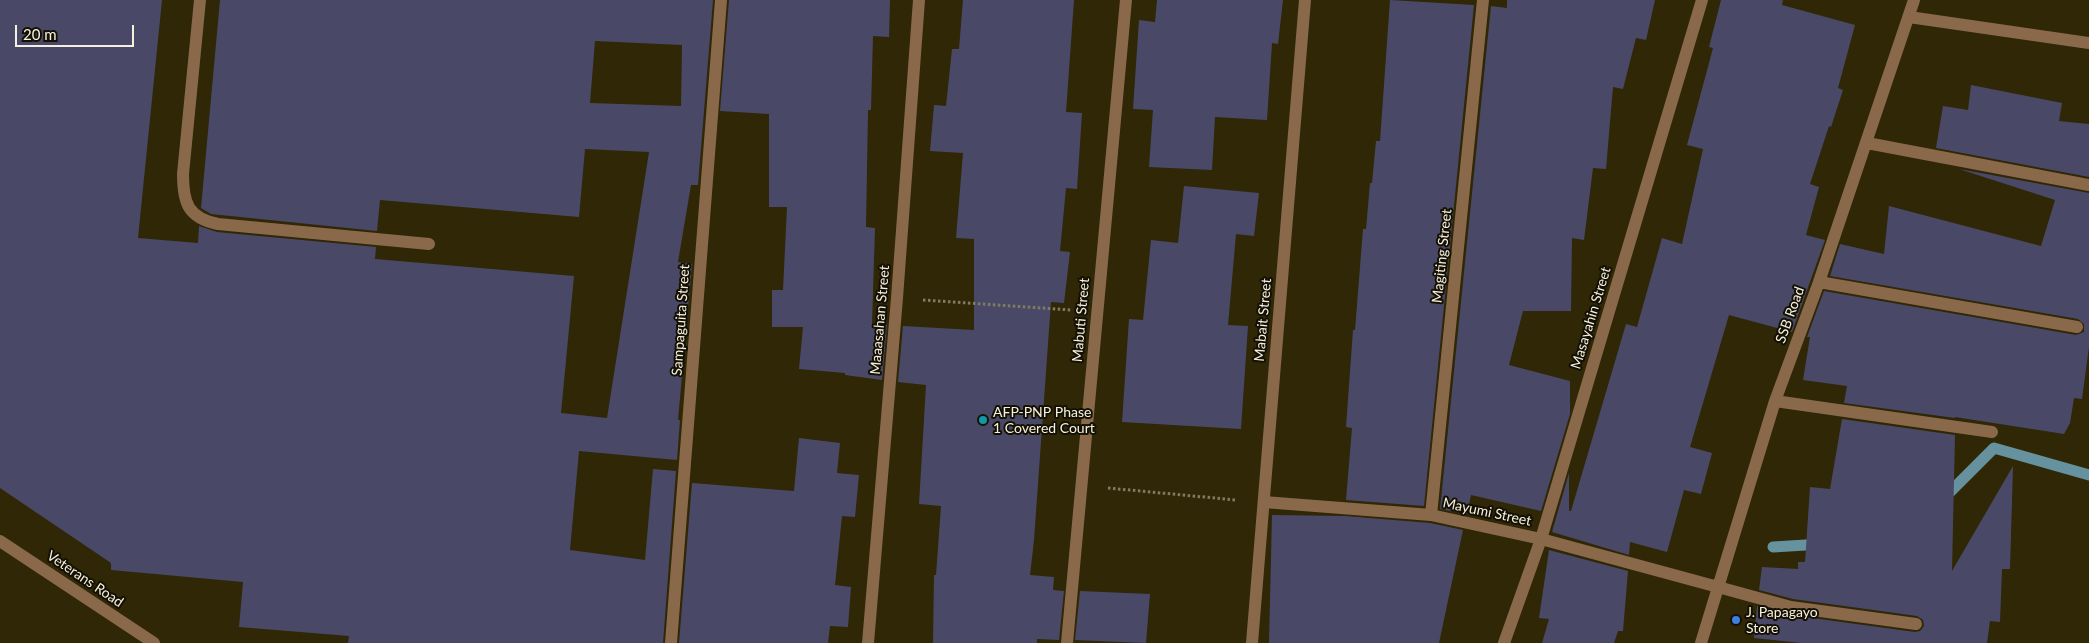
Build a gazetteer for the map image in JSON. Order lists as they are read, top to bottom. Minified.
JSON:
{"streets":{"street":["Magiting Street","SSB Road","Masayahin Street","Sampaguita Street","Maaasahan Street","Mabuti Street","Mabait Street","Mayumi Street","Veterans Road"]},"crossings":[["Magiting Street","Mayumi Street"],["SSB Road","Mayumi Street"],["Masayahin Street","Mayumi Street"],["Mabait Street","Mayumi Street"]],"places":["AFP-PNP Phase 1 Covered Court","J. Papagayo Store"],"scale_bar":"20 m"}
